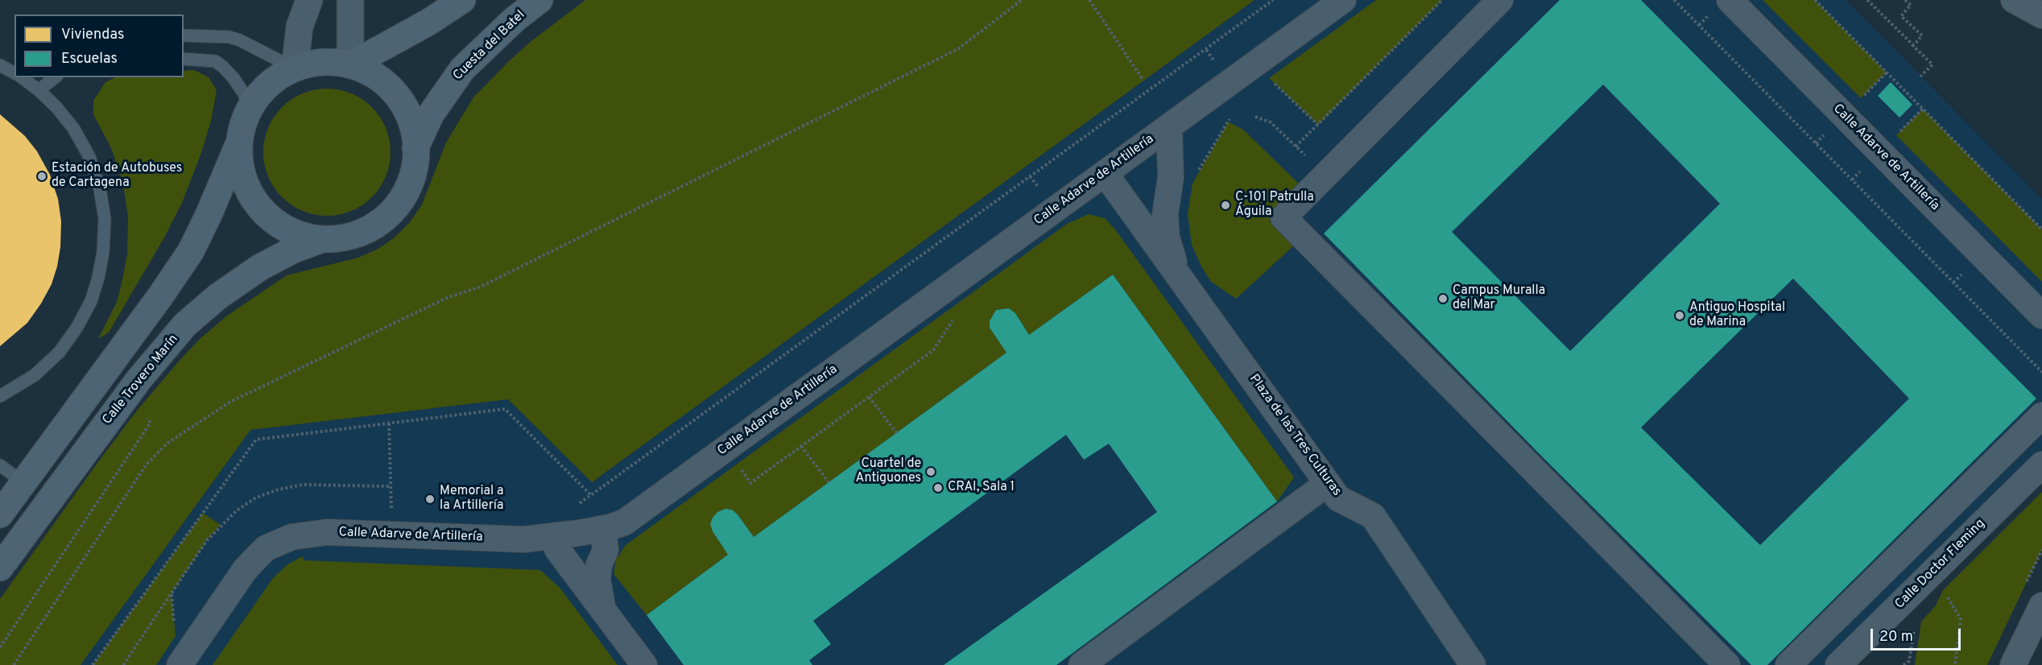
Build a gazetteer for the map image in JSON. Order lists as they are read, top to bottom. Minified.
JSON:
{"streets":{"main road":["Cuesta del Batel","Calle Trovero Marín"],"street":["Calle Adarve de Artillería","Plaza de las Tres Culturas","Calle Doctor Fleming"]},"places":["Estación de Autobuses de Cartagena","C-101 Patrulla Águila","Campus Muralla del Mar","Antiguo Hospital de Marina","Cuartel de Antiguones","CRAI, Sala 1","Memorial a la Artillería"],"legend":["Viviendas","Escuelas"],"scale_bar":"20 m"}
